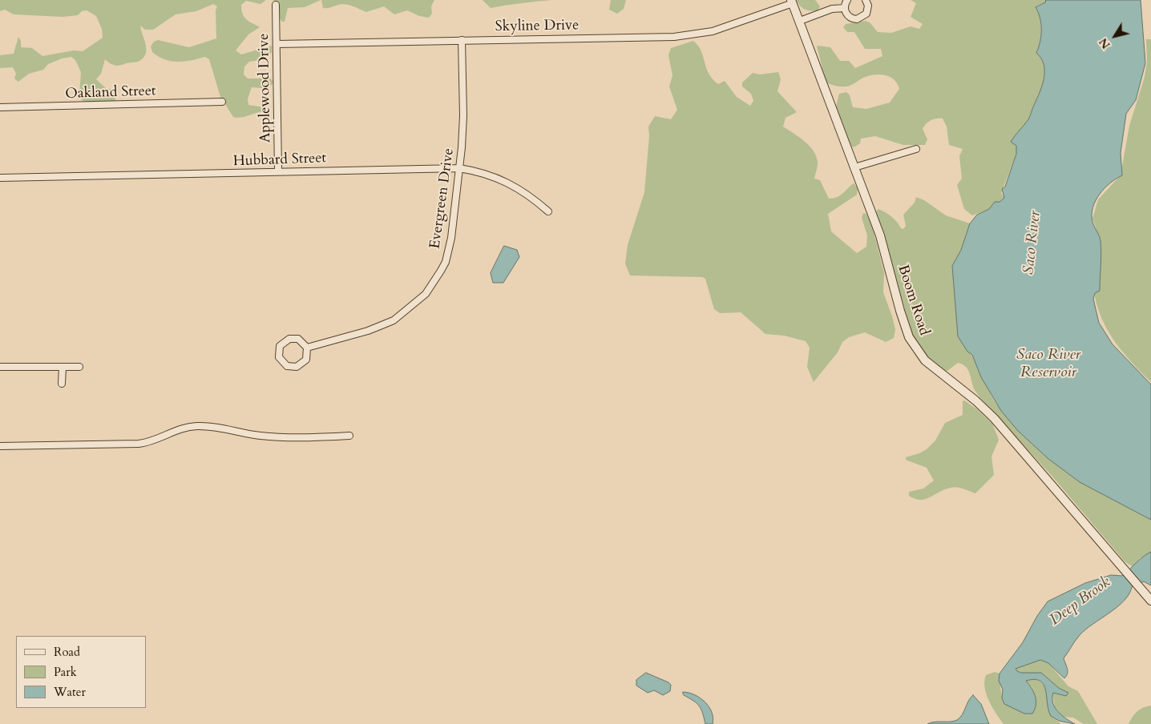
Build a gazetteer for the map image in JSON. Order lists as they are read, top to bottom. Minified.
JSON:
{"streets":{"street":["Skyline Drive","Applewood Drive","Oakland Street","Hubbard Street","Evergreen Drive","Boom Road"]},"crossings":[["Skyline Drive","Applewood Drive"],["Skyline Drive","Evergreen Drive"],["Skyline Drive","Boom Road"],["Applewood Drive","Hubbard Street"],["Hubbard Street","Evergreen Drive"]],"water":["Saco River","Saco River Reservoir","Deep Brook"],"legend":["Road","Park","Water"],"north":"bottom left"}
